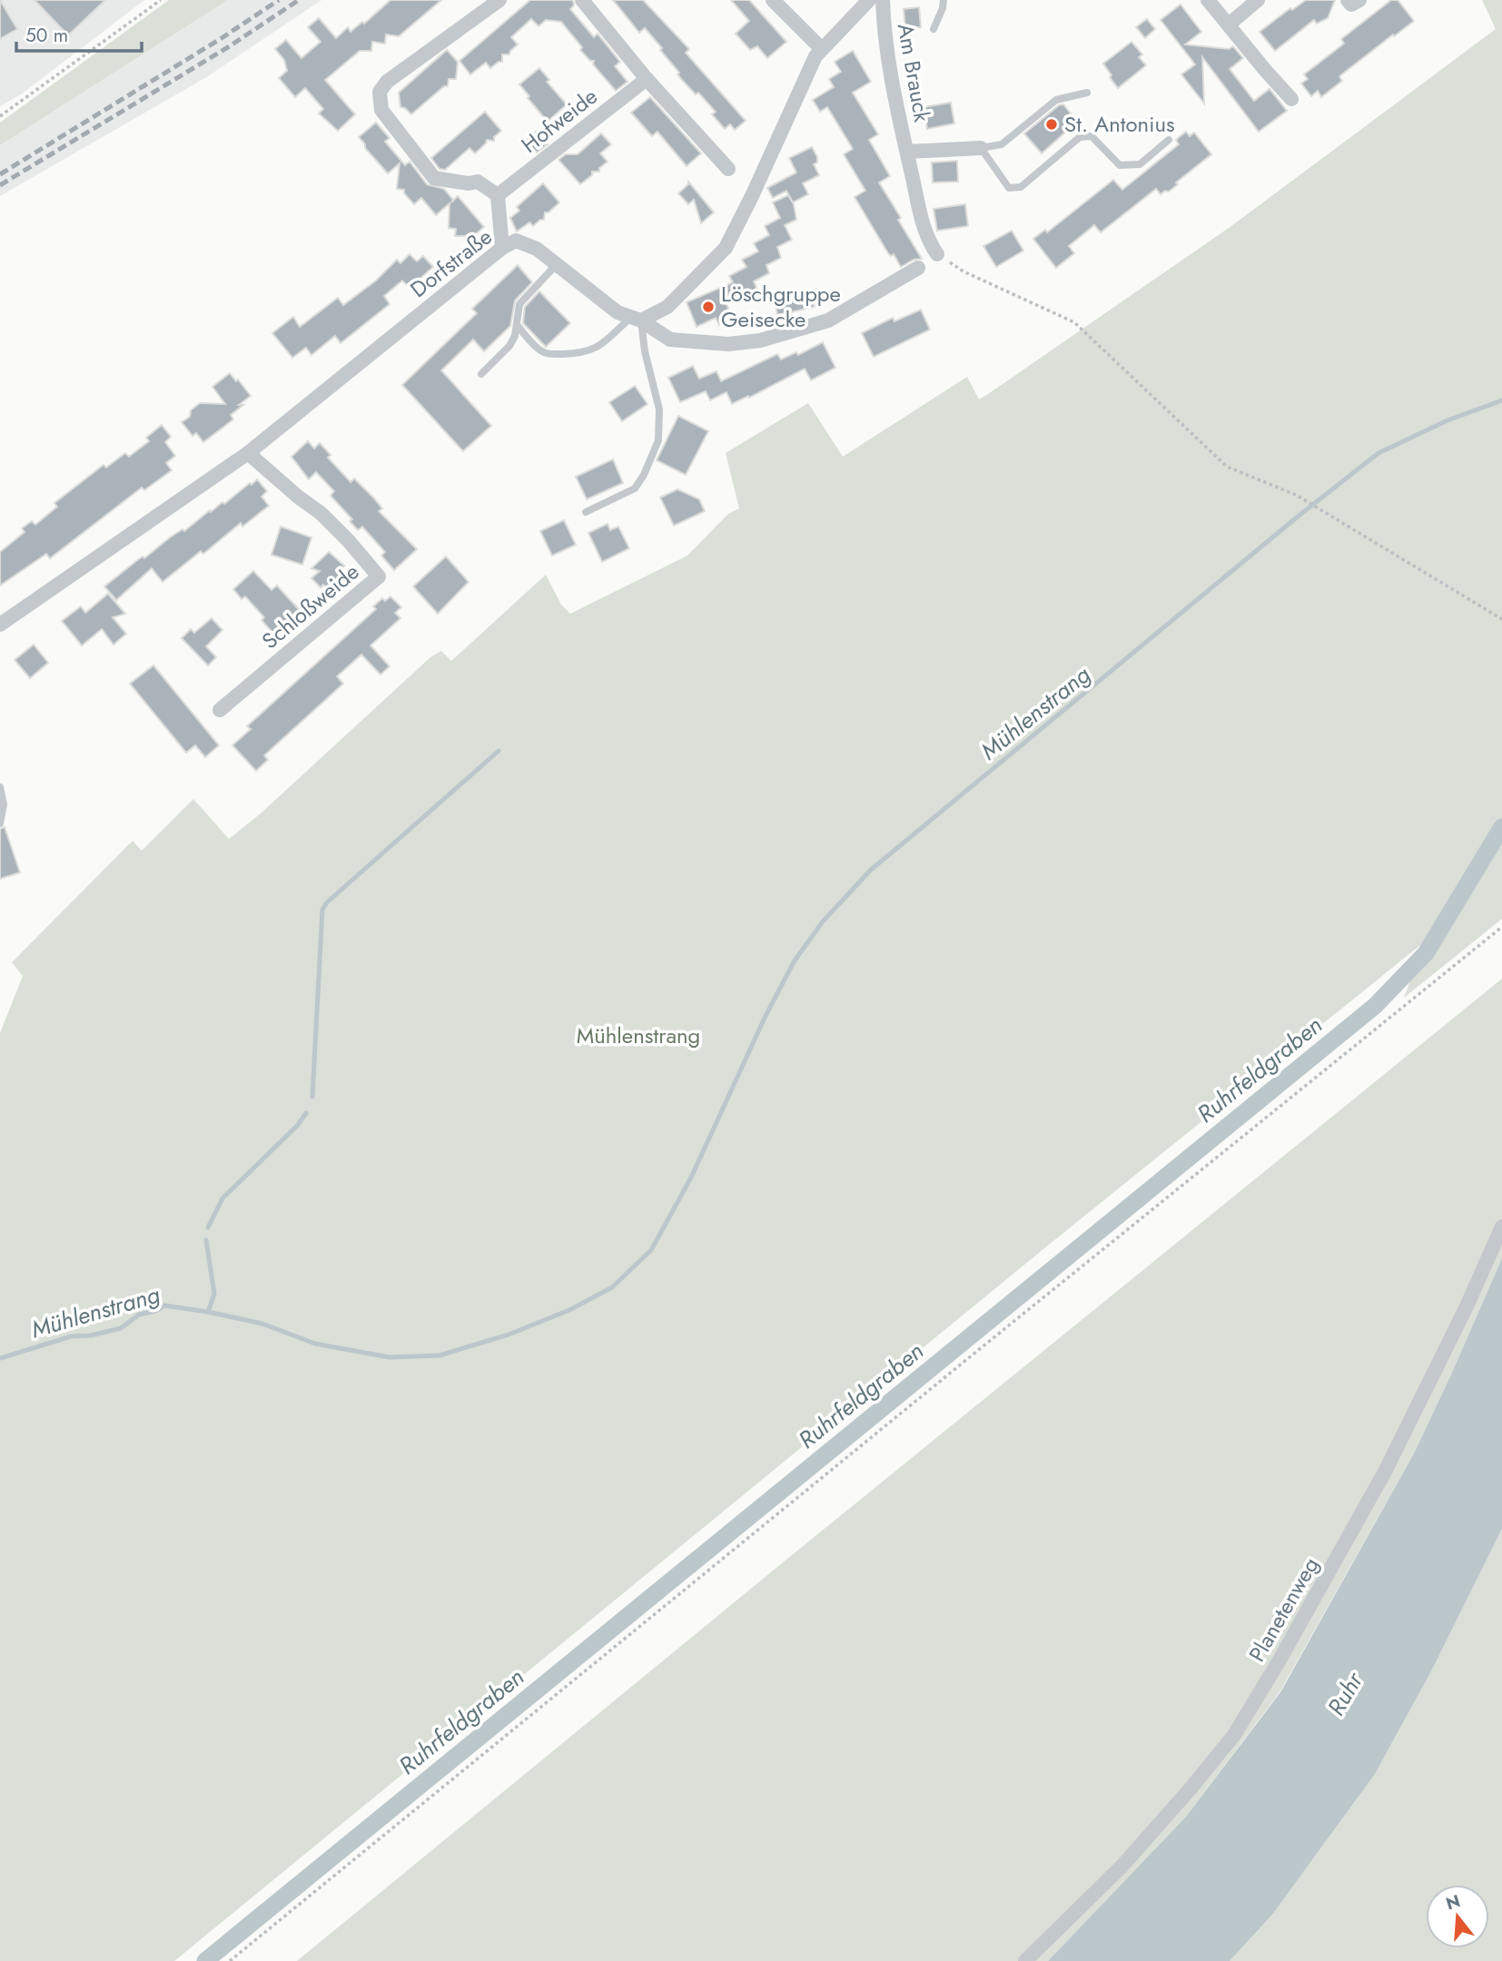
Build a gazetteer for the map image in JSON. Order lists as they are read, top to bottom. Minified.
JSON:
{"streets":{"street":["Am Brauck","Hofweide","Dorfstraße","Schloßweide","Planetenweg"]},"crossings":[["Dorfstraße","Schloßweide"]],"water":["Mühlenstrang","Ruhrfeldgraben","Ruhr"],"parks":["Mühlenstrang"],"places":["St. Antonius","Löschgruppe Geisecke"],"scale_bar":"50 m","north":"top"}
